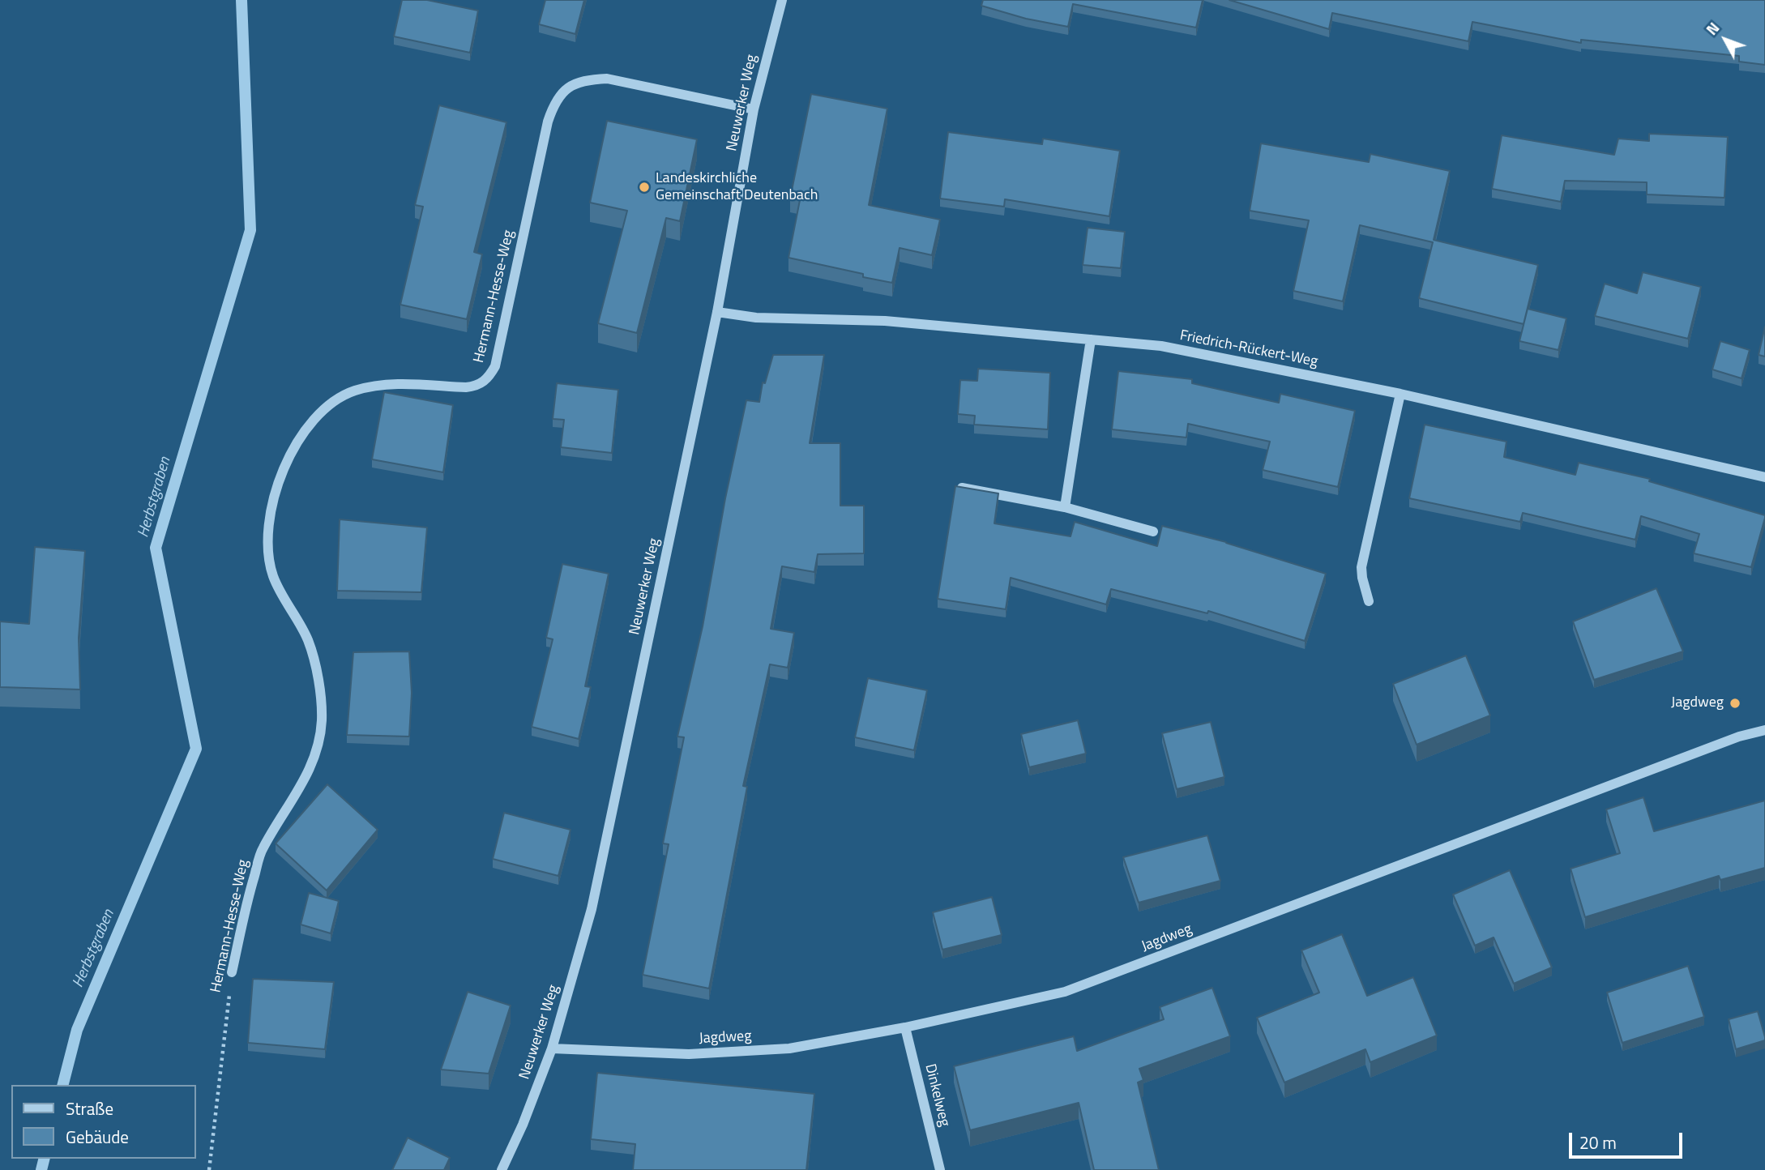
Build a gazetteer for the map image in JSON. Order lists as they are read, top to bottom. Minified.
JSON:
{"streets":{"street":["Neuwerker Weg","Hermann-Hesse-Weg","Friedrich-Rückert-Weg","Jagdweg","Dinkelweg"]},"crossings":[["Neuwerker Weg","Hermann-Hesse-Weg"],["Neuwerker Weg","Friedrich-Rückert-Weg"],["Neuwerker Weg","Jagdweg"],["Jagdweg","Dinkelweg"]],"water":["Herbstgraben"],"places":["Landeskirchliche Gemeinschaft Deutenbach","Jagdweg"],"legend":["Straße","Gebäude"],"scale_bar":"20 m","north":"top left"}
